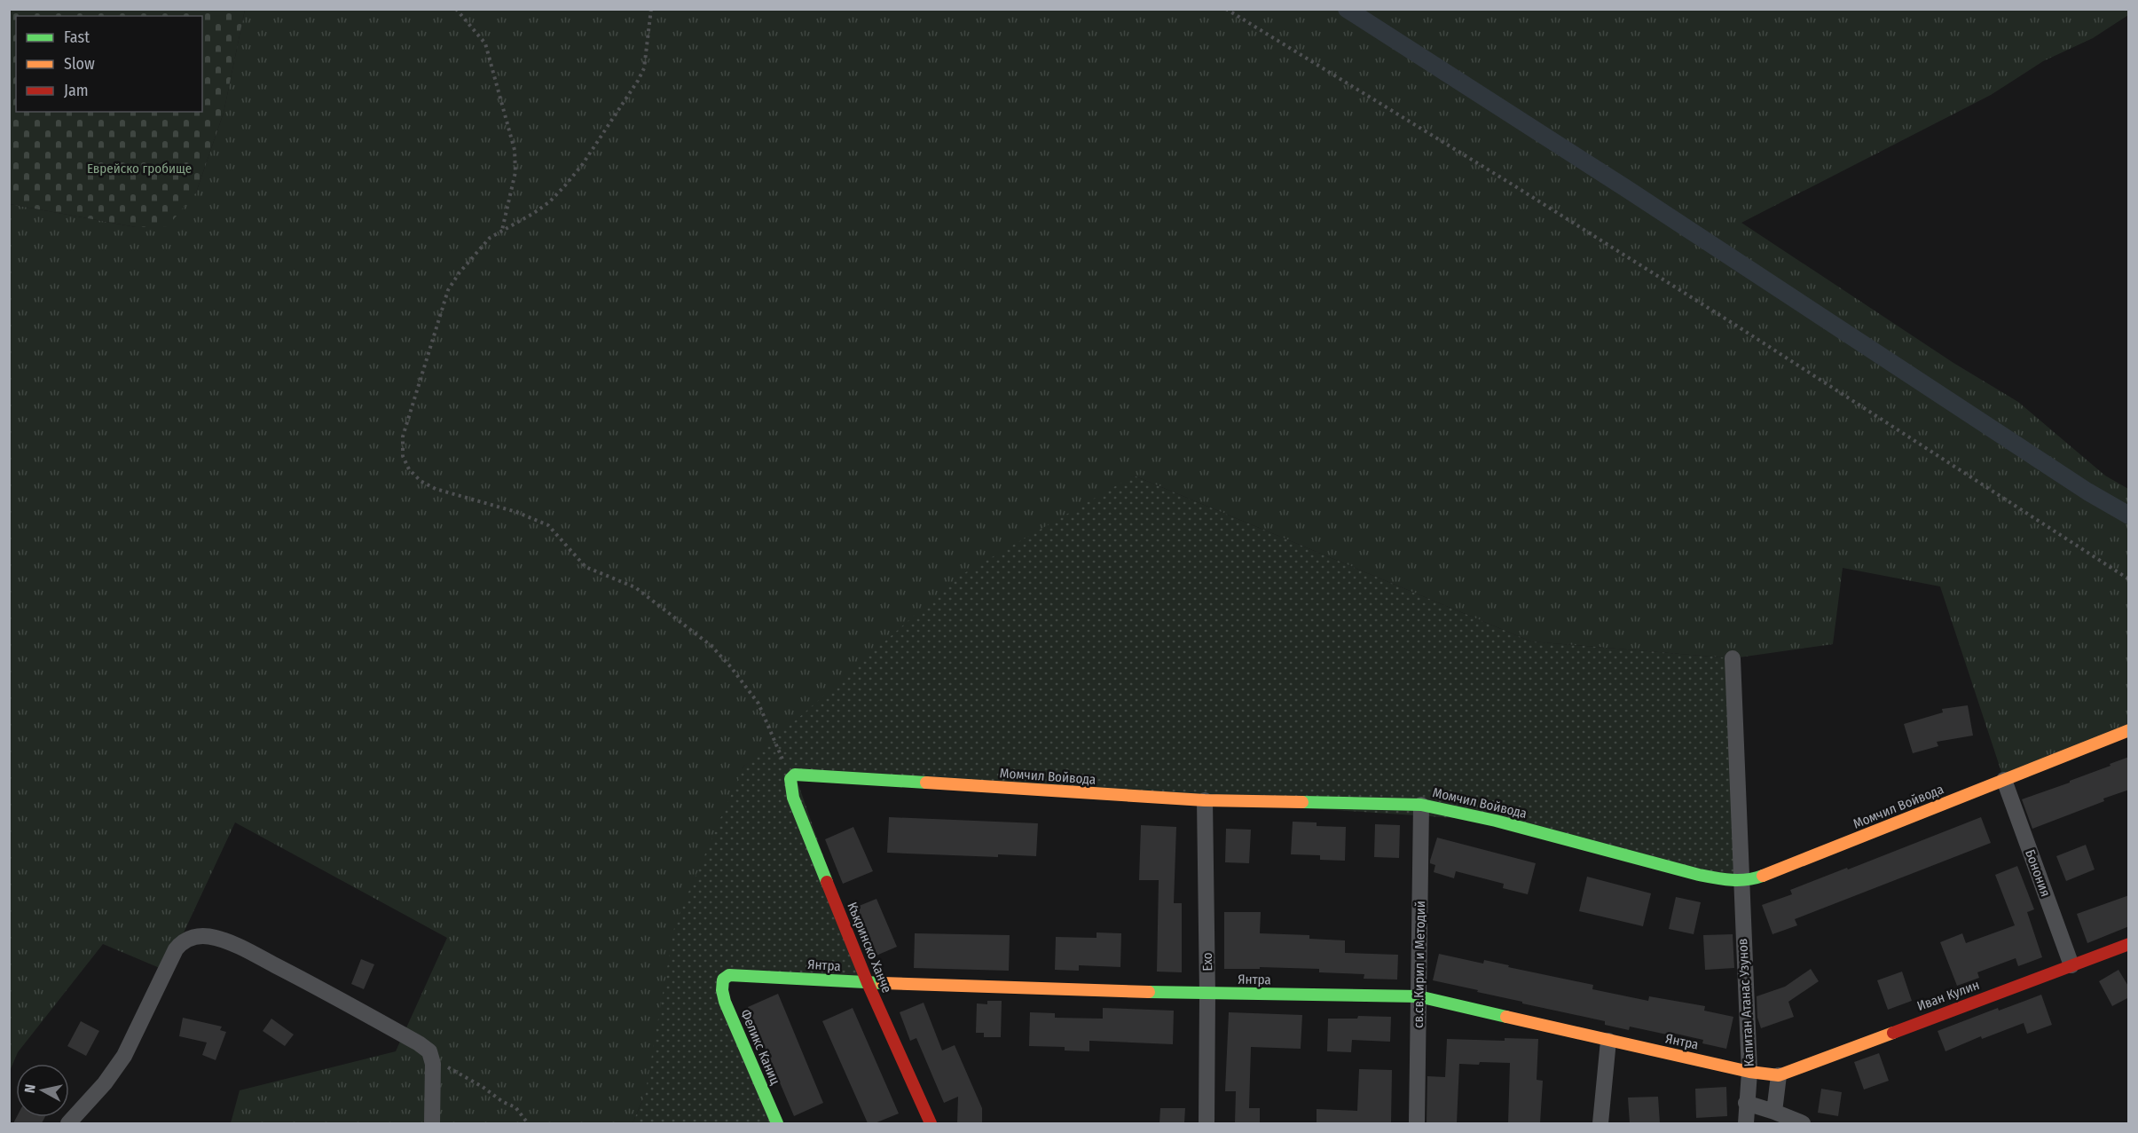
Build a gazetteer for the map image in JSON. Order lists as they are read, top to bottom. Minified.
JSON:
{"streets":{"street":["Момчил Войвода","Бонония","Къкринско Ханче","Ехо","св.св.Кирил и Методий","Янтра","Иван Кулин","Капитан Атанас Узунов","Феликс Каниц"]},"crossings":[["Момчил Войвода","Бонония"],["Момчил Войвода","Къкринско Ханче"],["Момчил Войвода","Ехо"],["Момчил Войвода","св.св.Кирил и Методий"],["Момчил Войвода","Капитан Атанас Узунов"],["Бонония","Иван Кулин"],["Къкринско Ханче","Янтра"],["Ехо","Янтра"],["св.св.Кирил и Методий","Янтра"],["Янтра","Иван Кулин"],["Янтра","Капитан Атанас Узунов"],["Янтра","Феликс Каниц"]],"parks":["Еврейско гробище"],"legend":["Fast","Slow","Jam"],"north":"left"}
